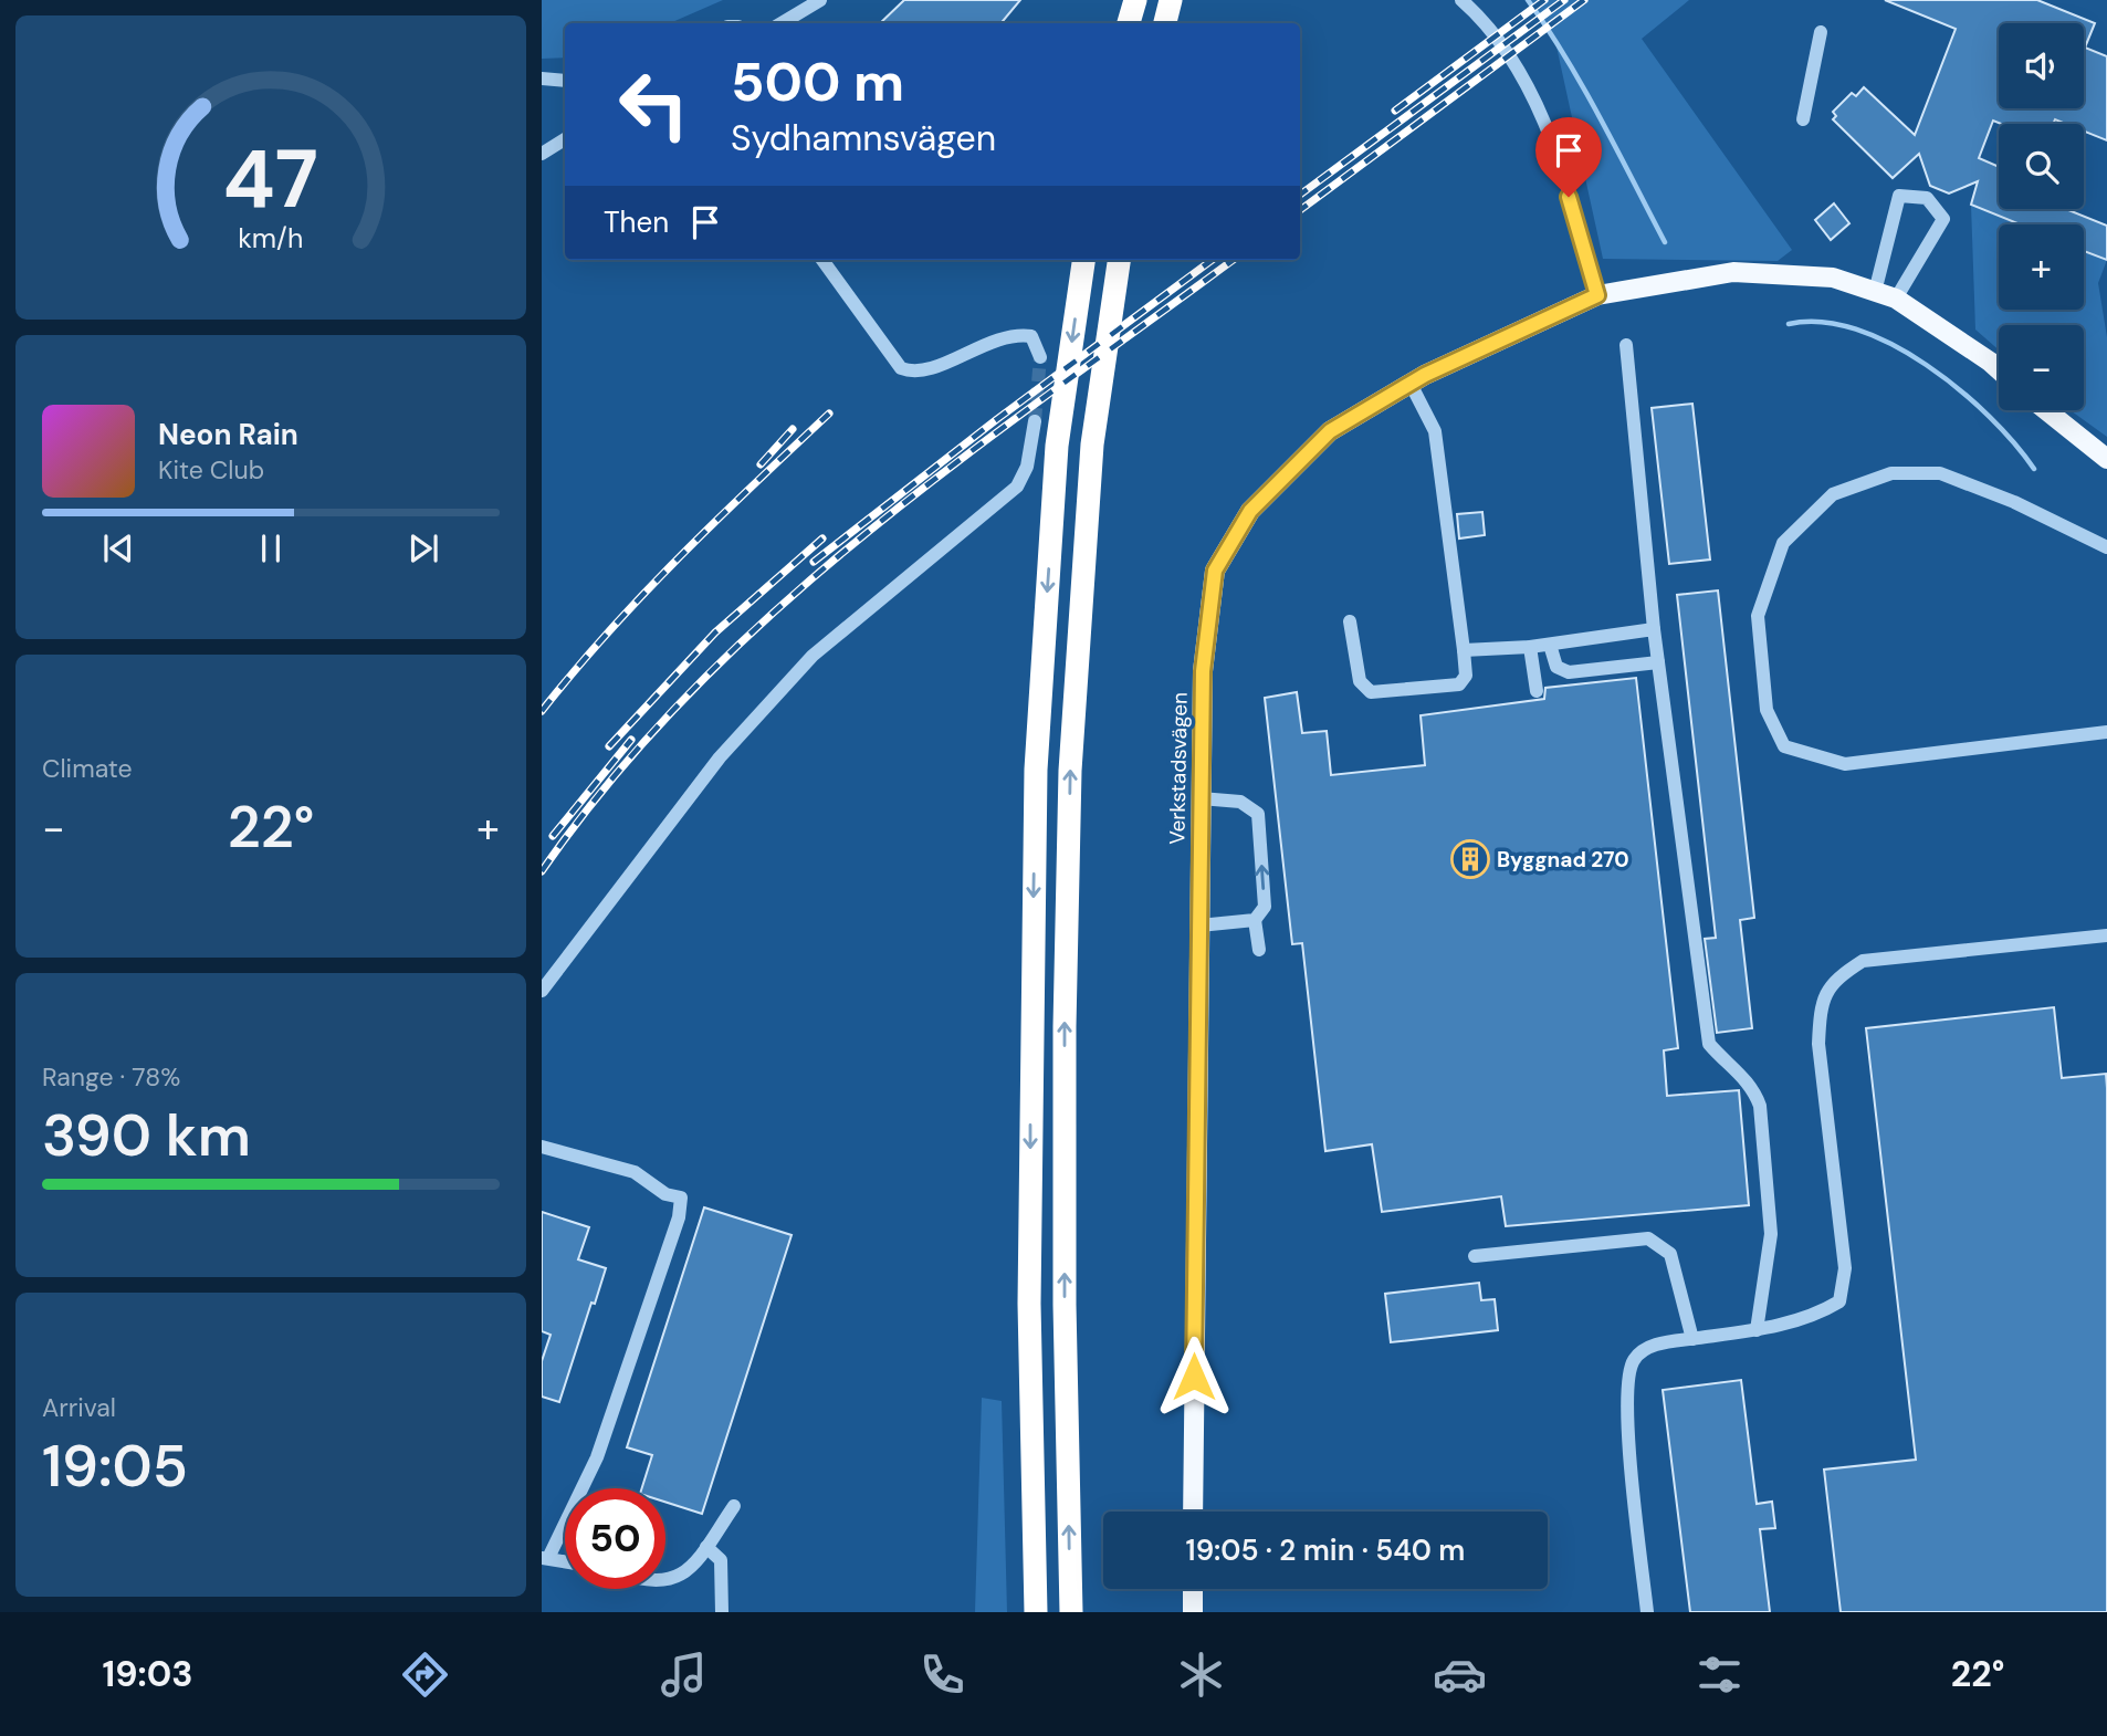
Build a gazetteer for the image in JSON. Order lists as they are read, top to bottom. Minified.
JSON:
{"streets":{"main road":["Verkstadsvägen"]},"places":{"building":["Byggnad 270"]},"page":{"map_buttons":["+","−"],"turn":["500 m","Sydhamnsvägen"],"then":"Then","song":["Neon Rain","Kite Club"],"tile":["Climate",["Range · 78%","390 km"],["Arrival","19:05"]],"heat":["−","22°","+"],"limit":"50","trip":"19:05 · 2 min · 540 m","tabs":["19:03","22°"],"gauge":["47","km/h"]}}
